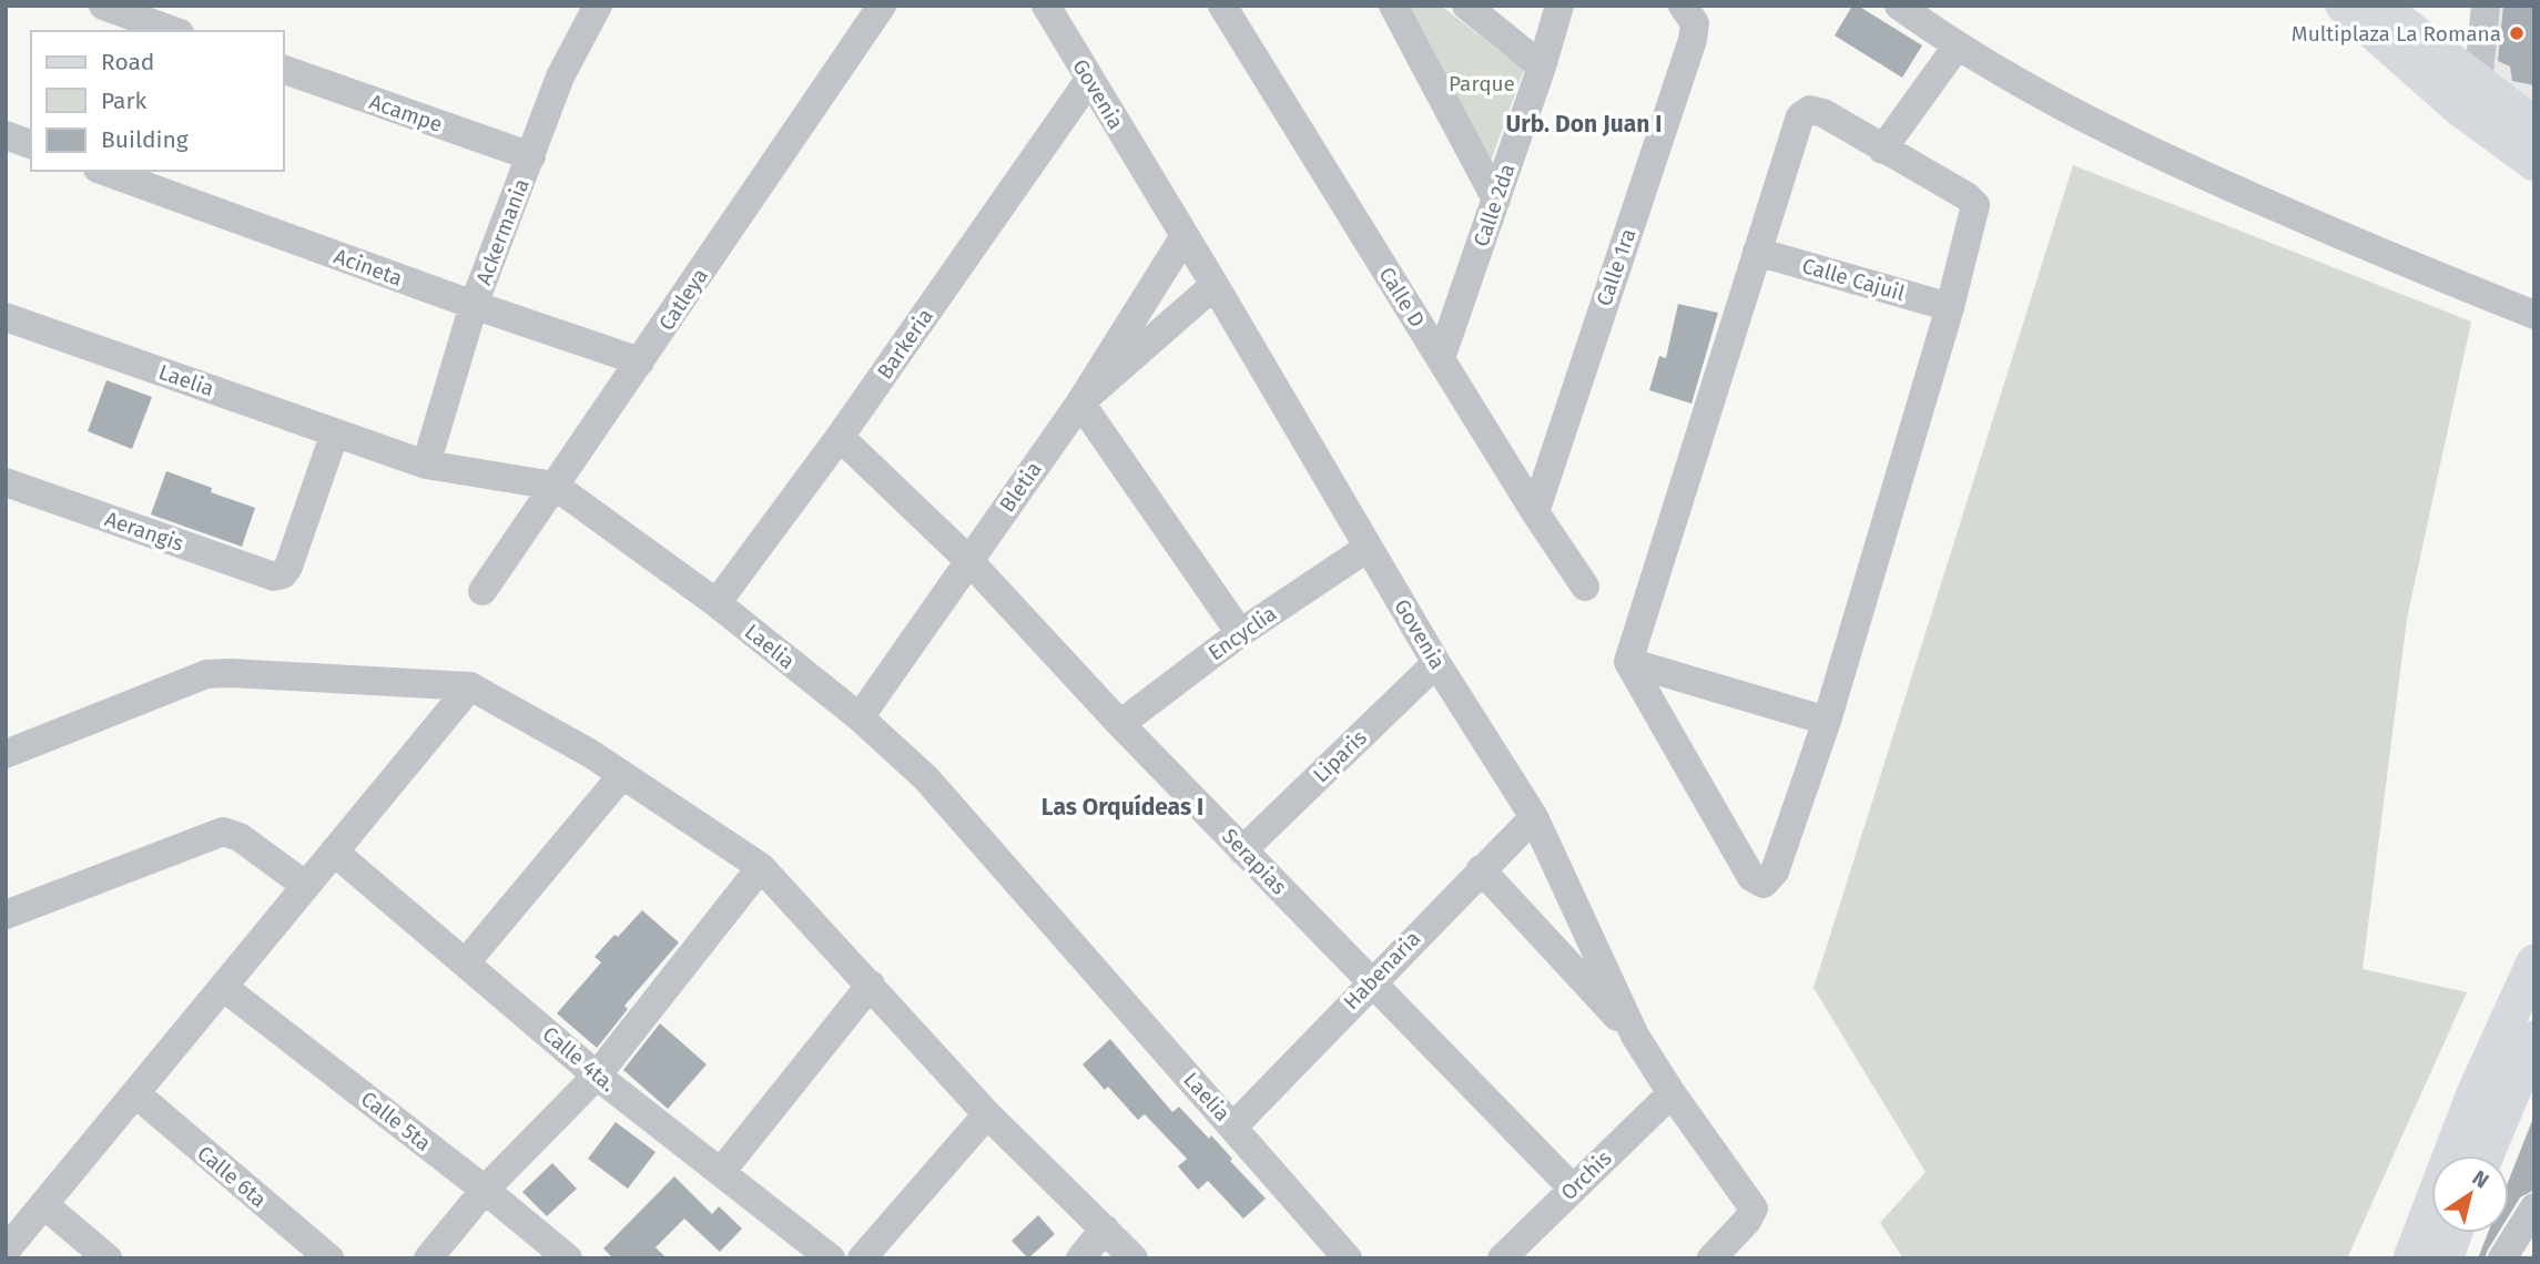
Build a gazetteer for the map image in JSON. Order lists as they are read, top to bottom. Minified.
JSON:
{"streets":{"street":["Govenia","Acampe","Calle 2da","Ackermania","Acineta","Calle 1ra","Calle Cajuil","Calle D","Catleya","Barkeria","Laelia","Bletia","Aerangis","Encyclia","Liparis","Serapias","Habenaria","Calle 4ta.","Calle 5ta","Orchis","Calle 6ta"]},"crossings":[["Govenia","Barkeria"],["Govenia","Bletia"],["Govenia","Encyclia"],["Govenia","Liparis"],["Govenia","Habenaria"],["Govenia","Orchis"],["Acampe","Ackermania"],["Calle 2da","Calle D"],["Ackermania","Acineta"],["Ackermania","Laelia"],["Acineta","Catleya"],["Calle 1ra","Calle D"],["Catleya","Laelia"],["Barkeria","Laelia"],["Barkeria","Serapias"],["Laelia","Bletia"],["Laelia","Aerangis"],["Laelia","Habenaria"],["Bletia","Serapias"],["Encyclia","Serapias"],["Liparis","Serapias"],["Serapias","Habenaria"],["Serapias","Orchis"]],"districts":["Urb. Don Juan I","Las Orquídeas I"],"parks":["Parque"],"places":["Multiplaza La Romana"],"legend":["Road","Park","Building"],"north":"top right"}
